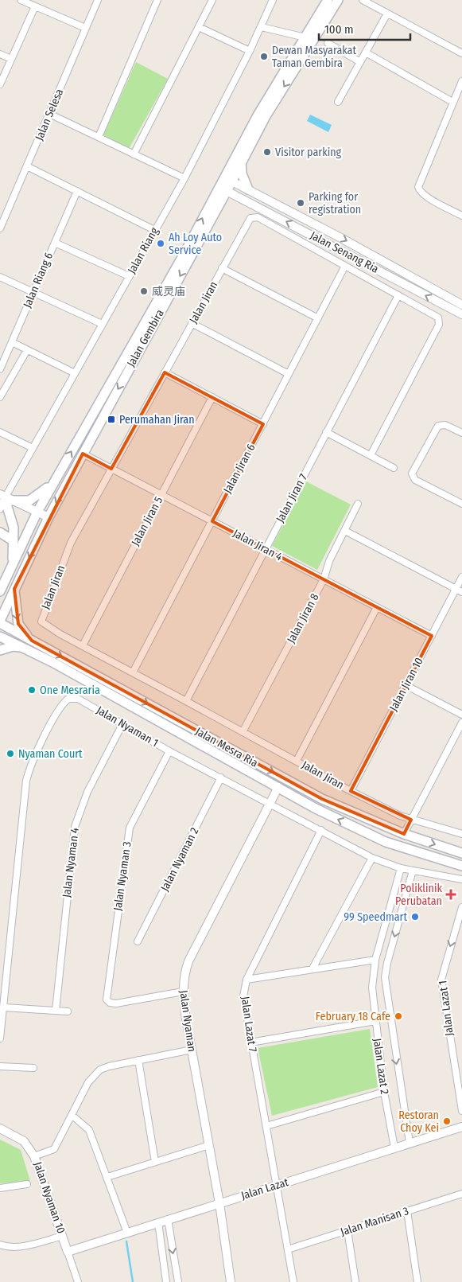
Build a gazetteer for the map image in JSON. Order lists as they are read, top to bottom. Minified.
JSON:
{"streets":{"main road":["Jalan Gembira","Jalan Mesra Ria"],"street":["Jalan Selesa","Jalan Riang","Jalan Senang Ria","Jalan Riang 6","Jalan Jiran","Jalan Jiran 6","Jalan Jiran 7","Jalan Jiran 5","Jalan Jiran 4","Jalan Jiran 8","Jalan Jiran 10","Jalan Nyaman 1","Jalan Nyaman 2","Jalan Nyaman 4","Jalan Nyaman 3","Jalan Lazat 1","Jalan Nyaman","Jalan Lazat 7","Jalan Lazat 2","Jalan Lazat","Jalan Nyaman 10","Jalan Manisan 3"]},"crossings":[["Jalan Senang Ria","Jalan Gembira"],["Jalan Jiran","Jalan Jiran 6"],["Jalan Jiran","Jalan Jiran 7"],["Jalan Jiran","Jalan Jiran 5"],["Jalan Jiran","Jalan Jiran 4"],["Jalan Jiran","Jalan Jiran 8"],["Jalan Jiran","Jalan Jiran 10"],["Jalan Gembira","Jalan Jiran 4"],["Jalan Gembira","Jalan Mesra Ria"],["Jalan Jiran 6","Jalan Jiran 4"],["Jalan Jiran 7","Jalan Jiran 4"],["Jalan Jiran 5","Jalan Jiran 4"],["Jalan Jiran 4","Jalan Jiran 8"],["Jalan Jiran 4","Jalan Jiran 10"],["Jalan Nyaman 1","Jalan Nyaman 2"],["Jalan Nyaman 1","Jalan Nyaman 4"],["Jalan Nyaman 1","Jalan Nyaman 3"],["Jalan Nyaman 1","Jalan Nyaman"],["Jalan Nyaman 1","Jalan Lazat 7"],["Jalan Nyaman 1","Jalan Lazat 2"],["Jalan Mesra Ria","Jalan Nyaman"],["Jalan Nyaman 3","Jalan Nyaman"],["Jalan Nyaman","Jalan Lazat"],["Jalan Lazat 7","Jalan Lazat"],["Jalan Lazat 7","Jalan Manisan 3"],["Jalan Lazat 2","Jalan Lazat"],["Jalan Lazat","Jalan Nyaman 10"]],"one_way":["Jalan Lazat 1"],"places":{"other":["Dewan Masyarakat Taman Gembira","Visitor parking","Parking for registration","Ah Loy Auto Service","威灵庙","One Mesraria","Nyaman Court","99 Speedmart","February 18 Cafe","Restoran Choy Kei"],"transit":["Perumahan Jiran"],"health":["Poliklinik Perubatan"]},"scale_bar":"100 m"}
